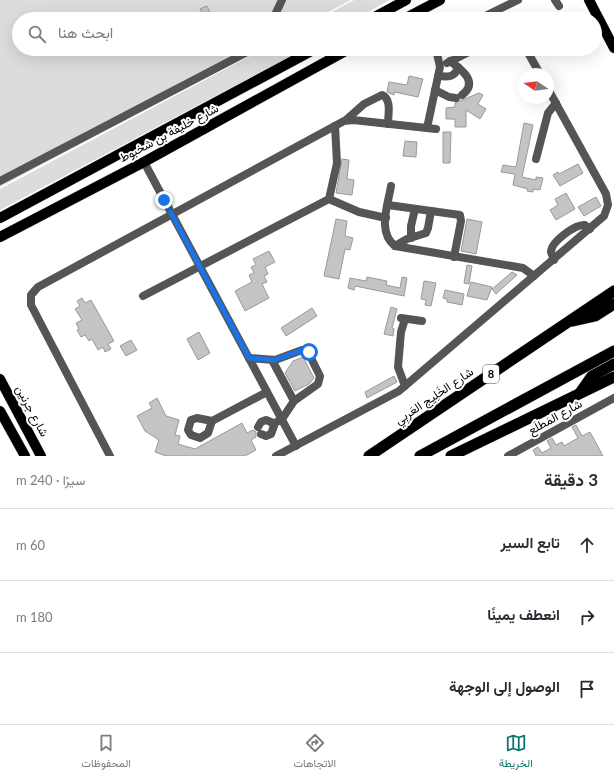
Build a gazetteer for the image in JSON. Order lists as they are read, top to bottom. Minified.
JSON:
{"streets":{"highway":["8","شارع الخَلِيج العَربِي"],"main road":["شارع خليفة بن شخبوط","شارع جرنين"],"street":["شارع المَطلَع"]},"north":"left","page":{"search":"ابحث هنا","heading":["3 دقيقة","سيرًا · 240 m"],"list":[["تابع السير","60 m"],["انعطف يمينًا","180 m"],"الوصول إلى الوجهة"],"nav":["الخريطة","الاتجاهات","المحفوظات"]}}
